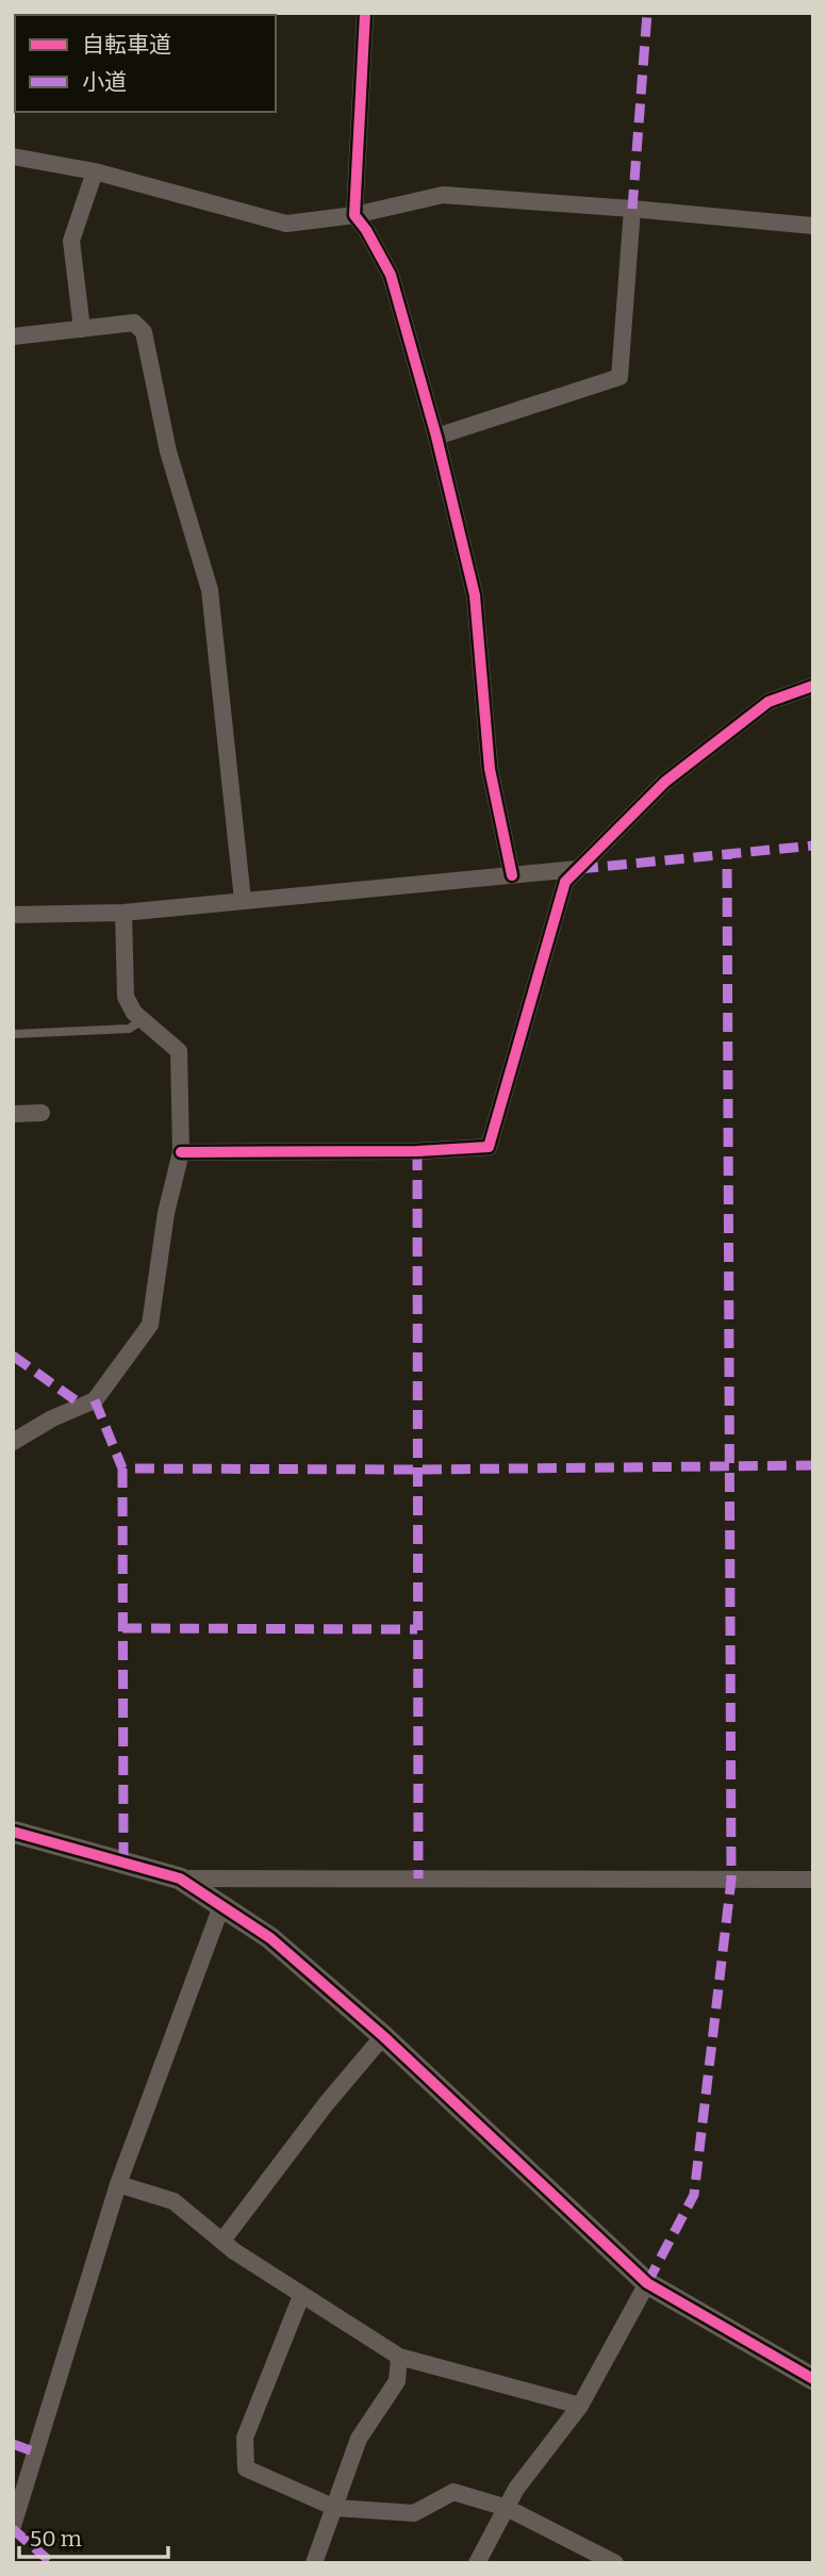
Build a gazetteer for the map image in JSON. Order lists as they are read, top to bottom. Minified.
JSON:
{"legend":["自転車道","小道"],"scale_bar":"50 m"}
